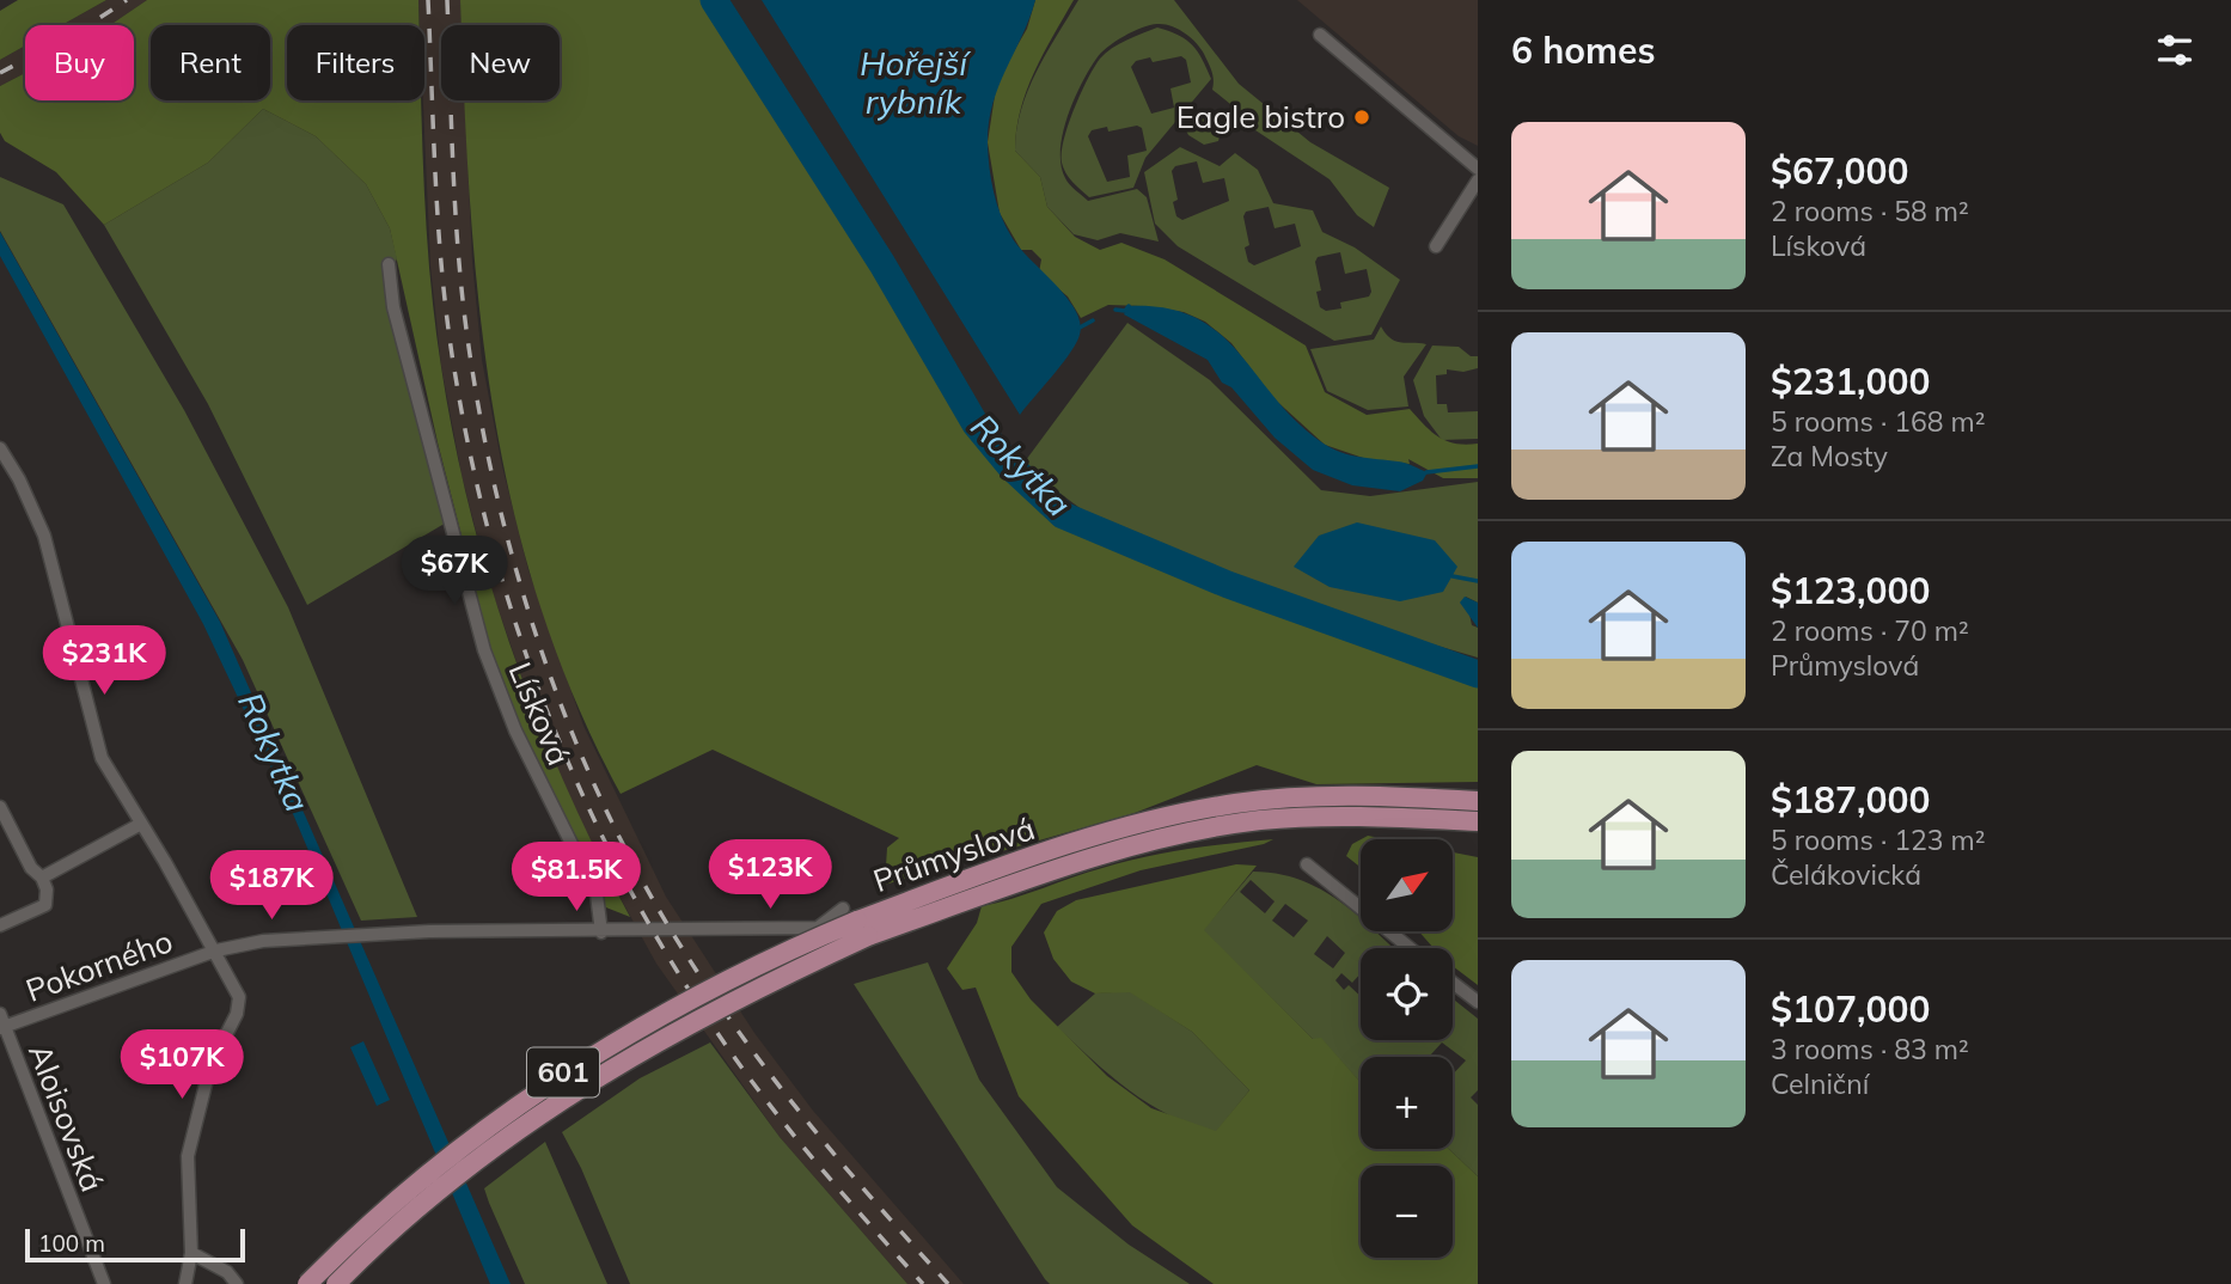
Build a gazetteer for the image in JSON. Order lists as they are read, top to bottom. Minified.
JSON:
{"streets":{"main road":["Průmyslová","601"],"street":["Lísková","Pokorného","Aloisovská"]},"crossings":[["Lísková","Pokorného"],["Průmyslová","Pokorného"],["Pokorného","Aloisovská"]],"water":["Hořejší rybník","Rokytka"],"places":["Eagle bistro"],"scale_bar":"100 m","north":"top right","page":{"heading":"6 homes","chip":["Buy","Rent","Filters","New"],"list":[{"name":"$67,000","note":"2 rooms · 58 m² · Lísková"},{"name":"$231,000","note":"5 rooms · 168 m² · Za Mosty"},{"name":"$123,000","note":"2 rooms · 70 m² · Průmyslová"},{"name":"$187,000","note":"5 rooms · 123 m² · Čelákovická"},{"name":"$107,000","note":"3 rooms · 83 m² · Celniční"}],"price":["$67K","$231K","$123K","$81.5K","$187K","$107K"],"map_buttons":["+","−"],"scale":"100 m"}}
